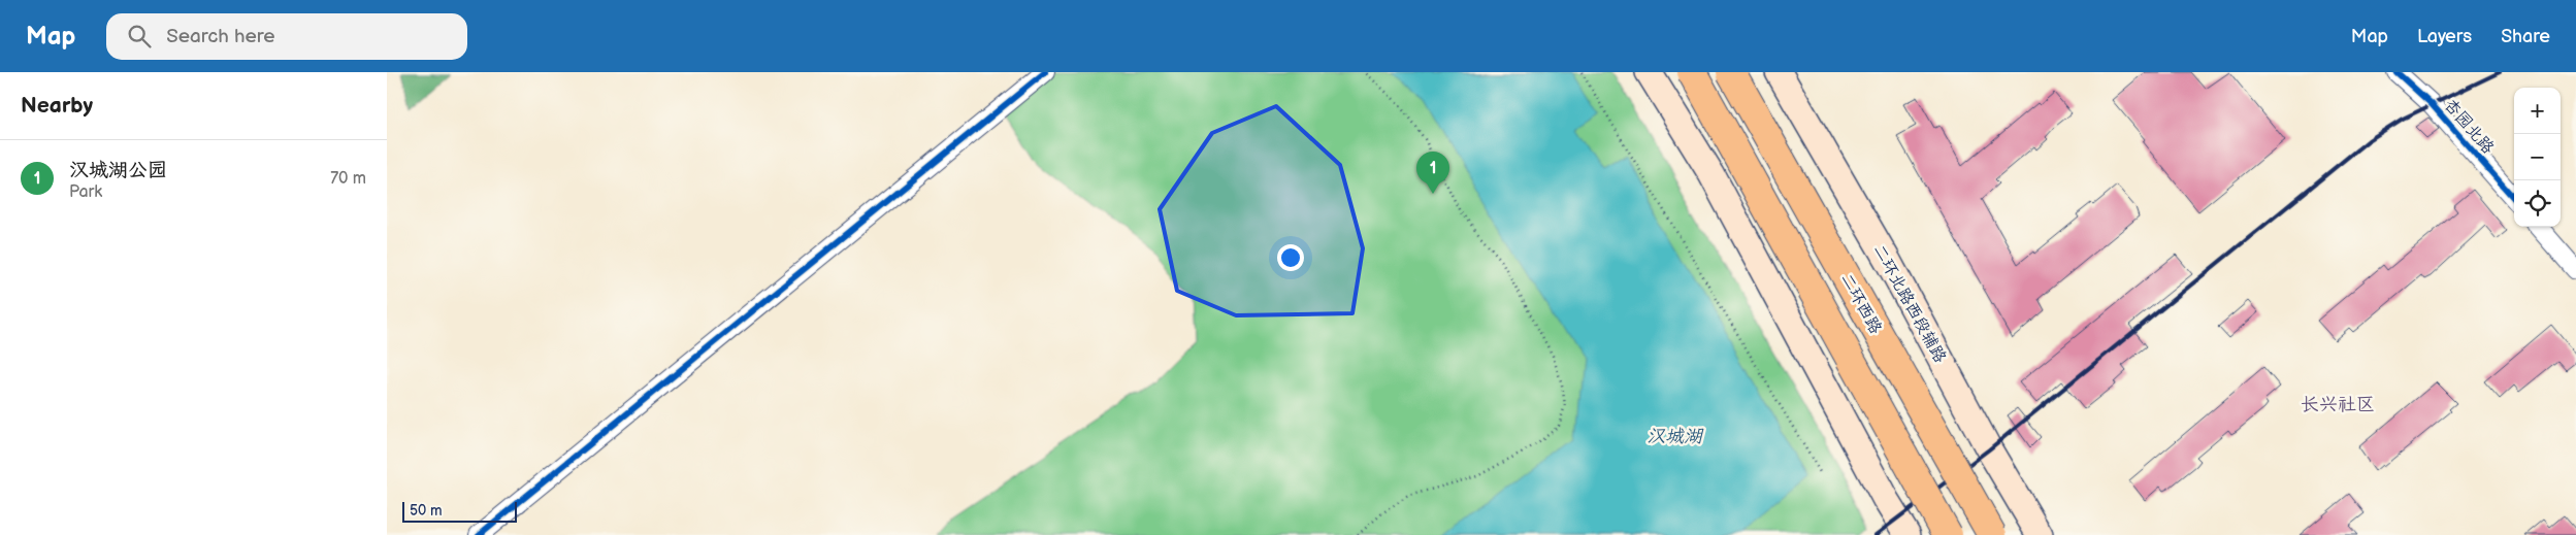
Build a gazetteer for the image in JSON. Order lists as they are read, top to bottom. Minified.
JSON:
{"streets":{"highway":["二环西路"],"main road":["二环北路西段辅路"],"street":["杏园北路"]},"districts":["长兴社区"],"water":["汉城湖"],"scale_bar":"50 m","page":{"header":"Map","search":"Search here","nav":["Map","Layers","Share"],"heading":"Nearby","map_buttons":["+","−"],"list":[{"mark":"1","name":"汉城湖公园","note":"Park","value":"70 m"}],"pins":"1","scale":"50 m"}}
